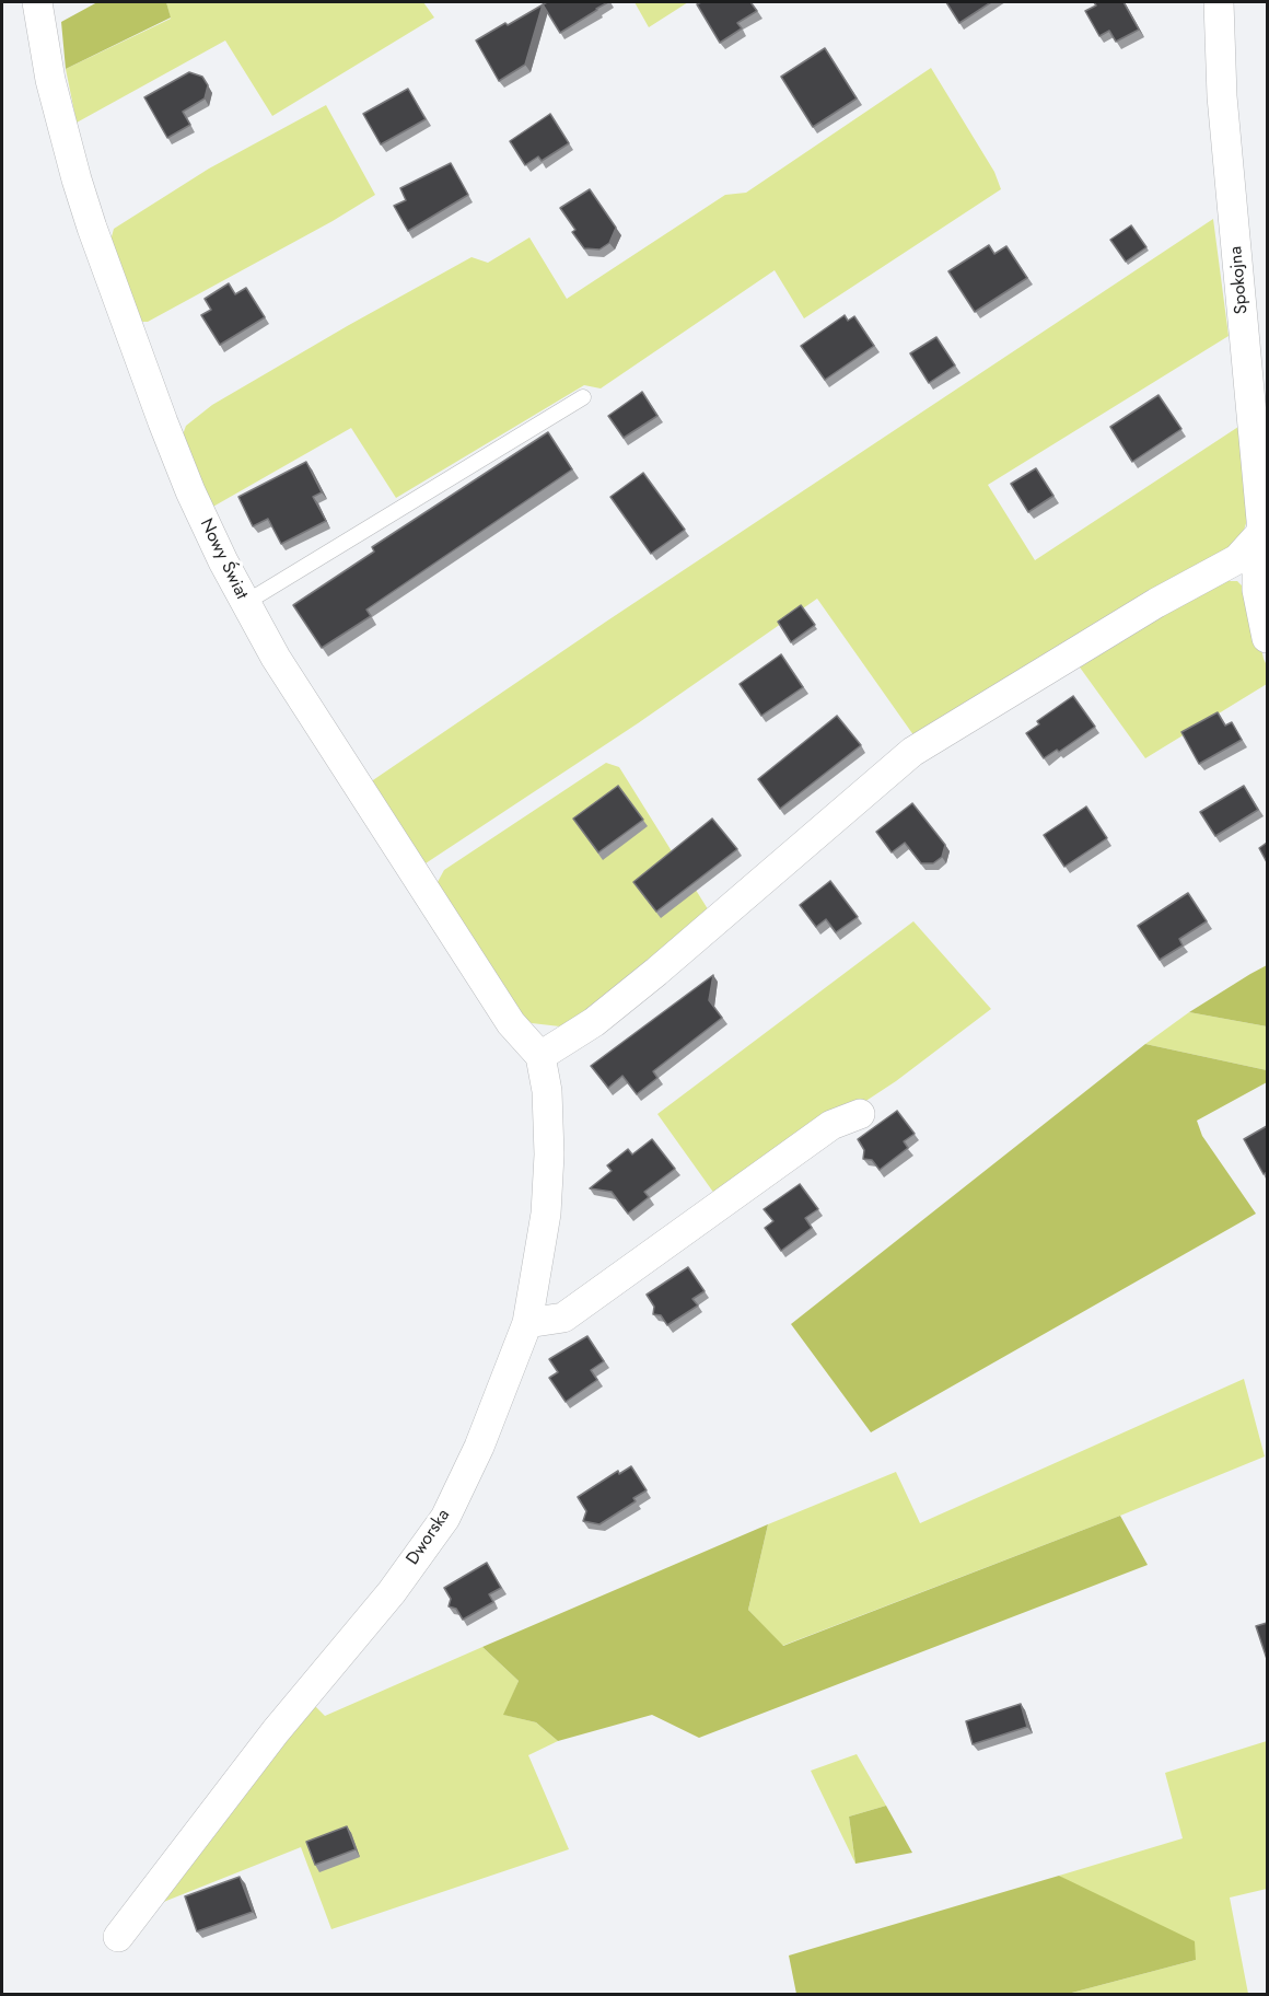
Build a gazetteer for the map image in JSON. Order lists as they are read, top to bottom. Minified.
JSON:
{"streets":{"street":["Spokojna","Nowy Świat","Dworska"]},"crossings":[["Nowy Świat","Dworska"]]}
